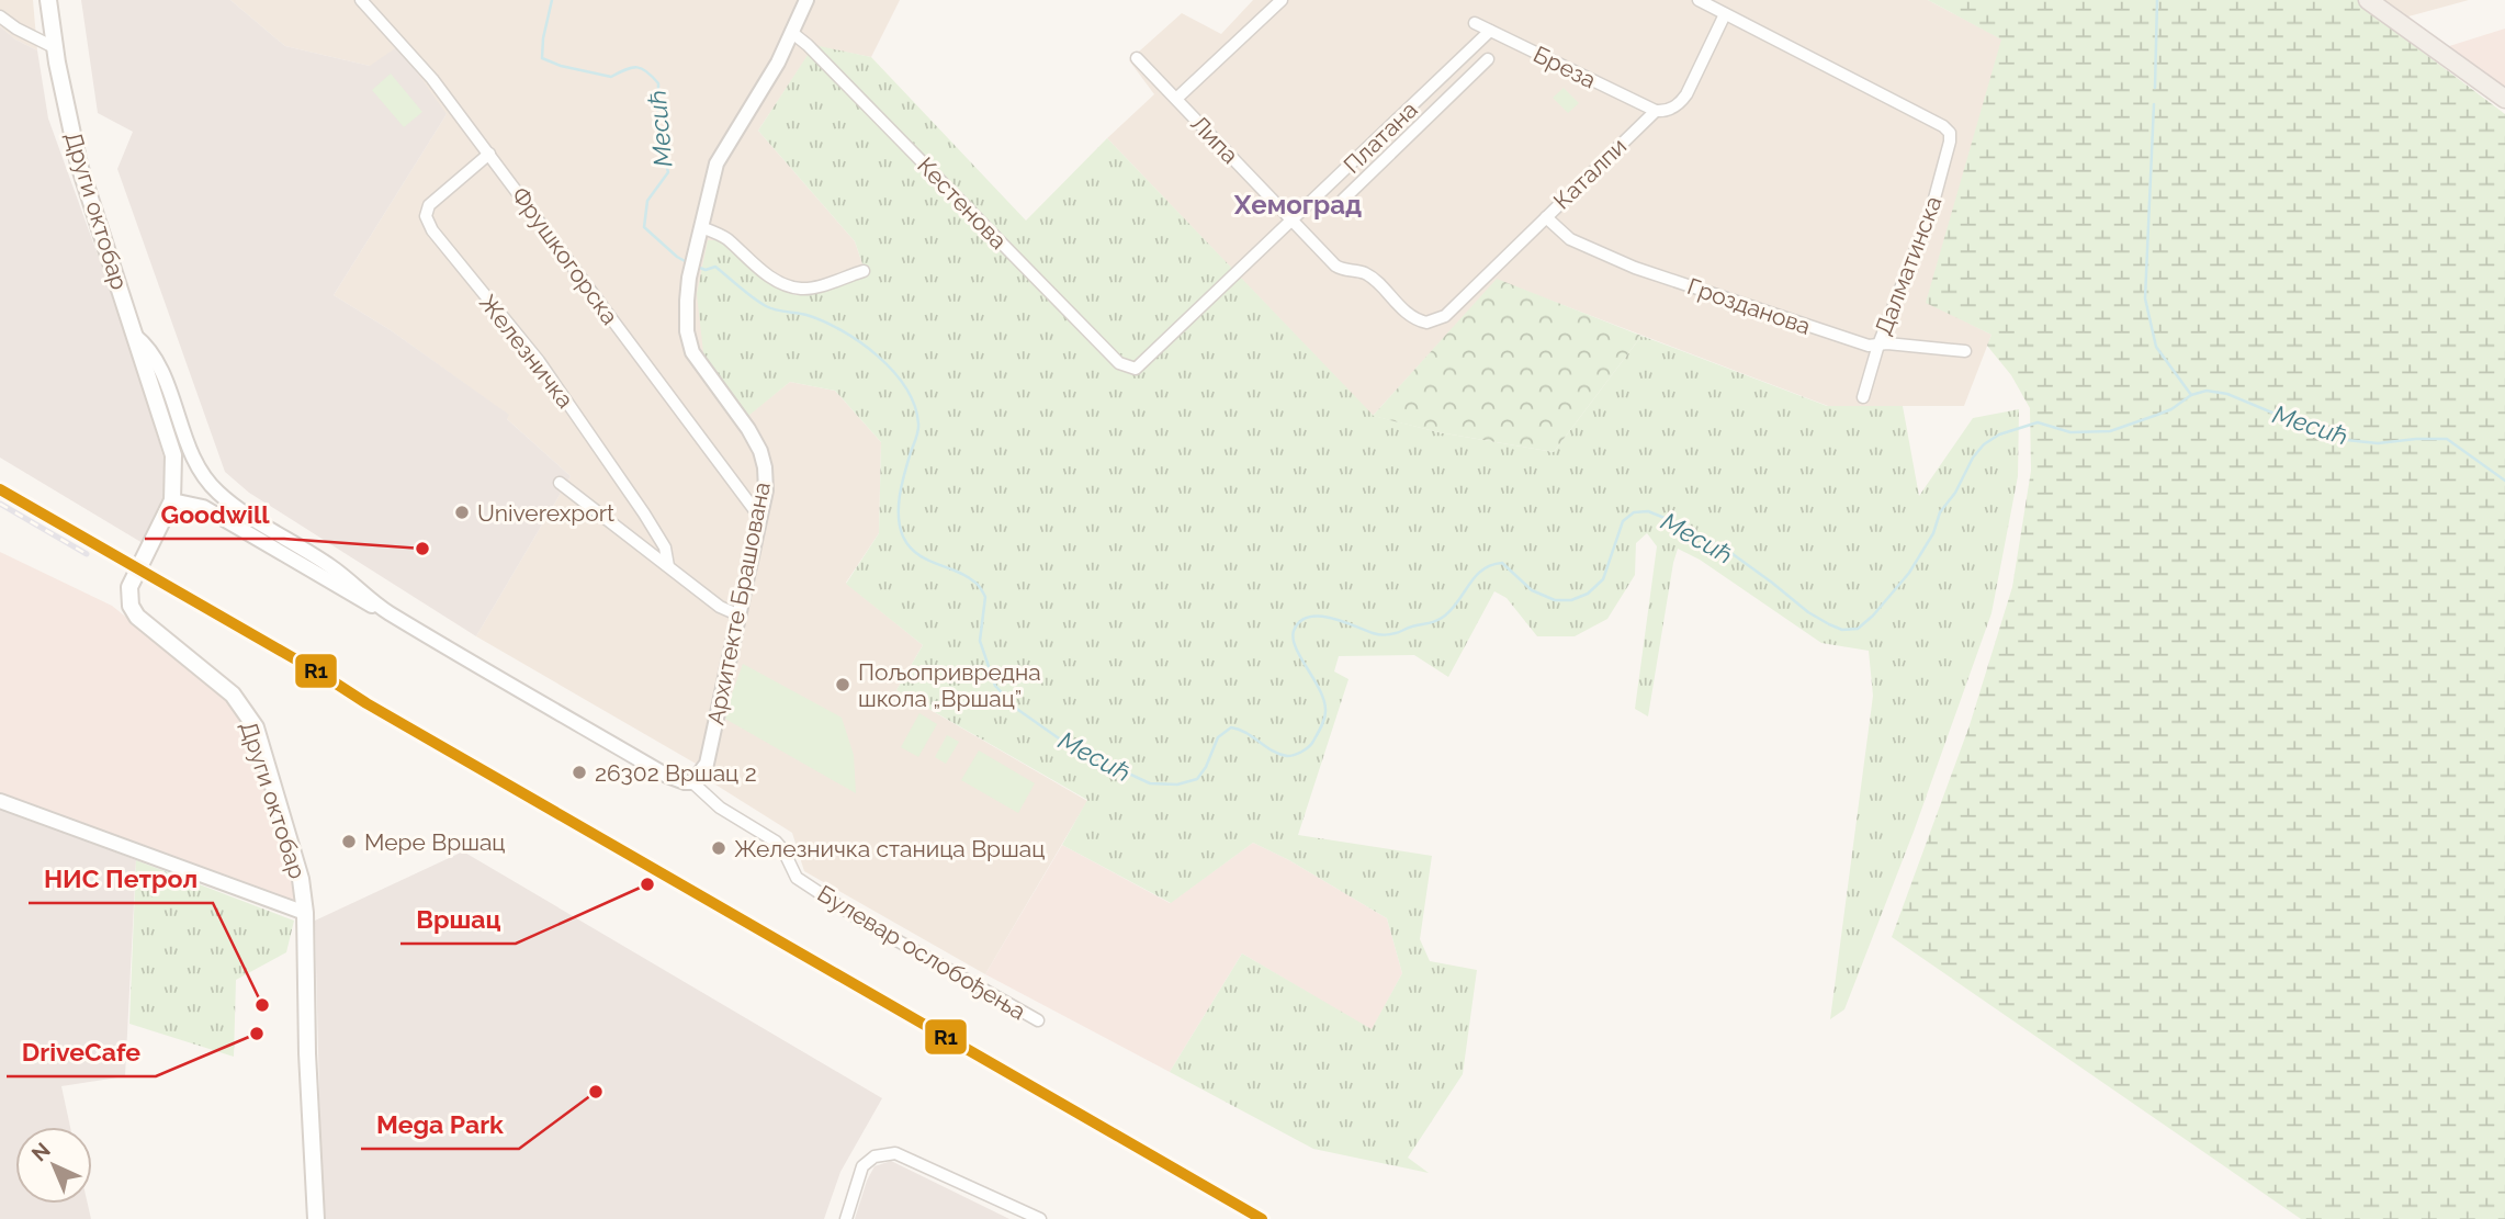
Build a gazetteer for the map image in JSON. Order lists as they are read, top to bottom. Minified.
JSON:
{"streets":{"main road":["Други октобар"],"street":["Бреза","Платана","Липа","Каталпи","Кестенова","Фрушкогорска","Далматинска","Грозданова","Железничка","Архитекте Брашована","Булевар ослобођења"]},"crossings":[["Бреза","Платана"],["Бреза","Каталпи"],["Платана","Липа"],["Платана","Кестенова"],["Липа","Каталпи"],["Каталпи","Далматинска"],["Каталпи","Грозданова"],["Кестенова","Архитекте Брашована"],["Други октобар","Булевар ослобођења"],["Фрушкогорска","Железничка"],["Фрушкогорска","Архитекте Брашована"],["Далматинска","Грозданова"],["Архитекте Брашована","Булевар ослобођења"]],"districts":["Хемоград"],"water":["Месић"],"places":["Univerexport","Goodwill","Пољопривредна школа „Вршац”","26302 Вршац 2","Мере Вршац","Железничка станица Вршац","Вршац","НИС Петрол","DriveCafe","Mega Park"],"lines":["transit line R1"],"north":"top left"}
